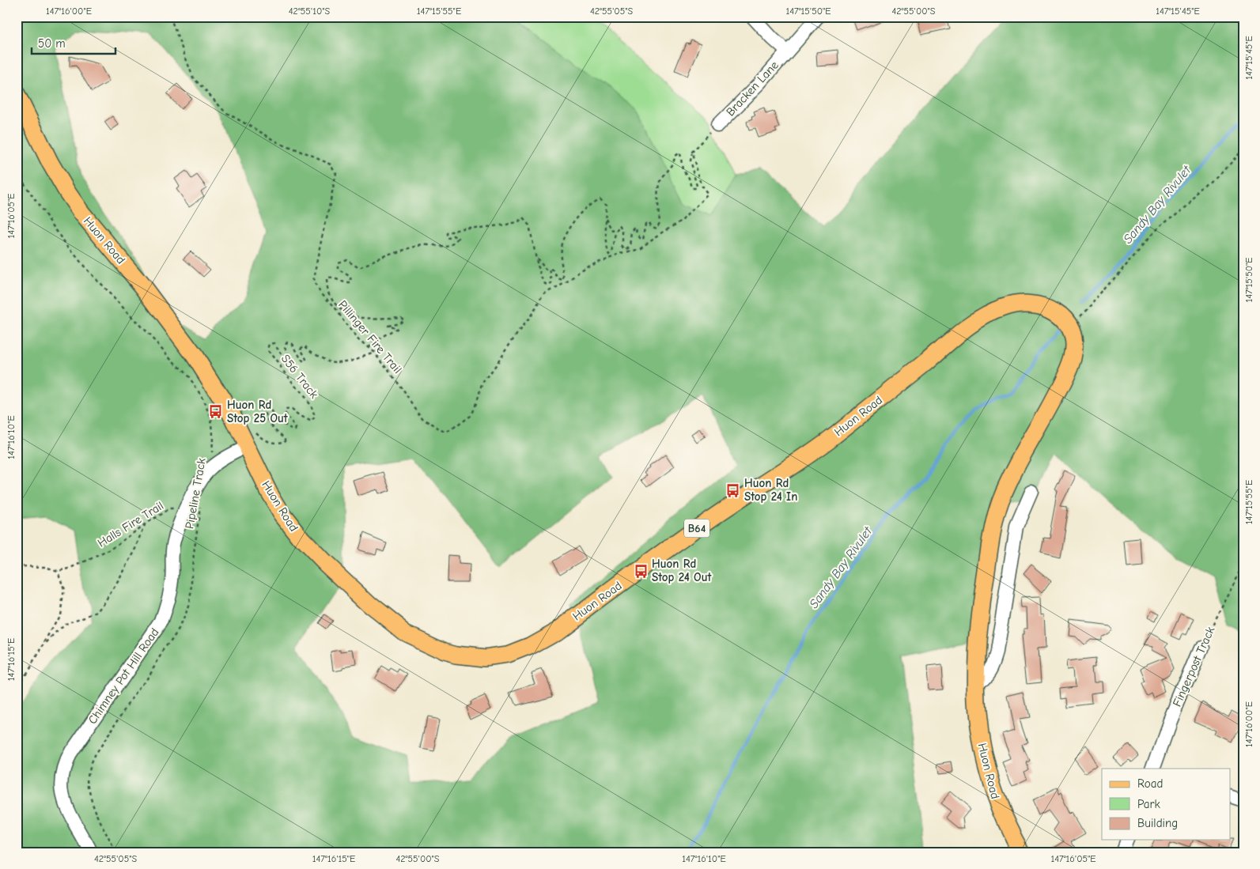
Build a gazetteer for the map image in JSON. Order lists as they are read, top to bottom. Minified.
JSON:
{"streets":{"main road":["Huon Road","B64"],"street":["Bracken Lane","Fingerpost Track","Chimney Pot Hill Road"],"path":["Pillinger Fire Trail","S56 Track","Pipeline Track","Halls Fire Trail"]},"crossings":[["Huon Road","Chimney Pot Hill Road"],["Pillinger Fire Trail","S56 Track"],["Pipeline Track","Chimney Pot Hill Road"],["Halls Fire Trail","Chimney Pot Hill Road"]],"water":["Sandy Bay Rivulet"],"places":{"bus stop":["Huon Rd Stop 25 Out","Huon Rd Stop 24 In","Huon Rd Stop 24 Out"]},"legend":["Road","Park","Building"],"scale_bar":"50 m","coordinates":["147°16'00\"E","42°55'10\"S","147°15'55\"E","42°55'05\"S","147°15'50\"E","42°55'00\"S","147°15'45\"E","147°16'05\"E","147°16'10\"E","147°16'15\"E"]}
